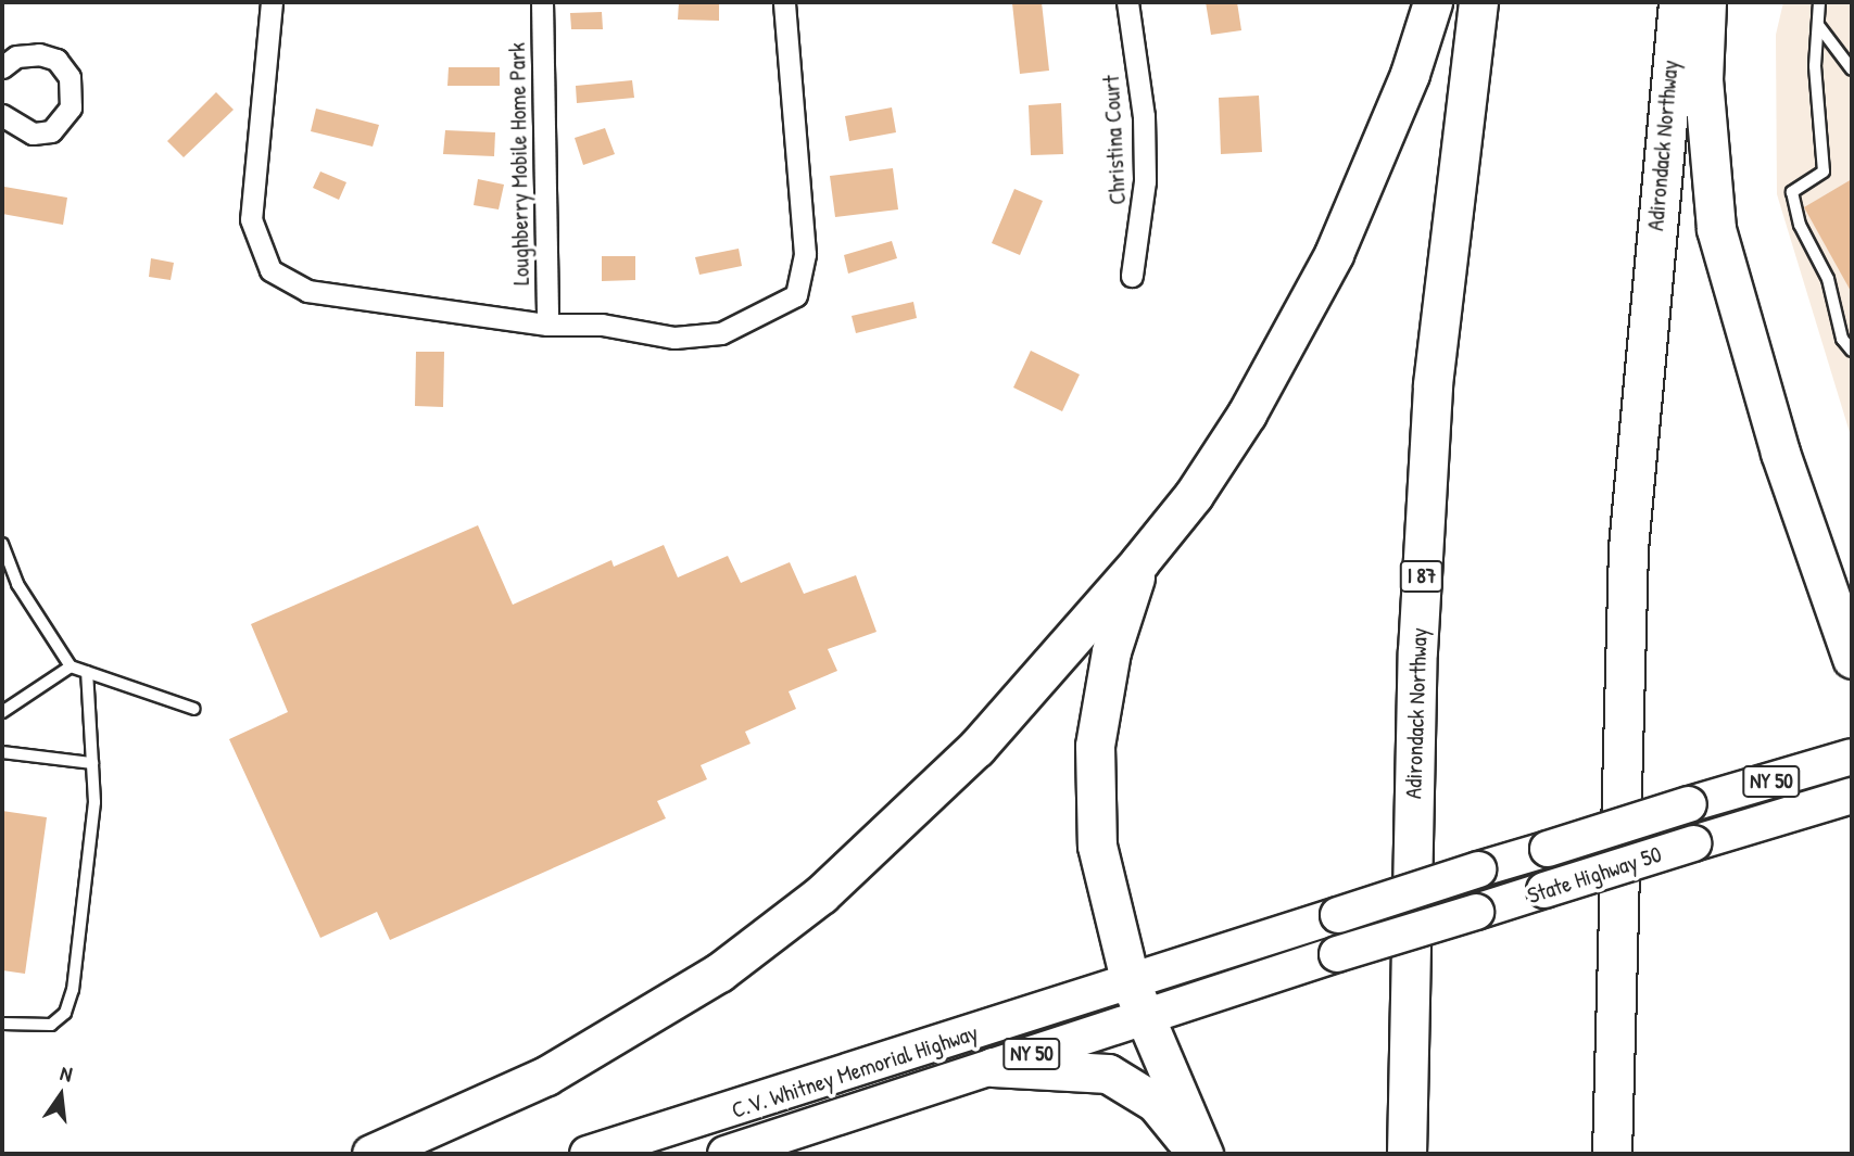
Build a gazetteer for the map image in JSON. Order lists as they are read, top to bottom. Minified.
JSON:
{"streets":{"highway":["Adirondack Northway","I 87","NY 50","State Highway 50","C.V. Whitney Memorial Highway"],"street":["Christina Court","Loughberry Mobile Home Park"]},"crossings":[["State Highway 50","C.V. Whitney Memorial Highway"]],"north":"top"}
